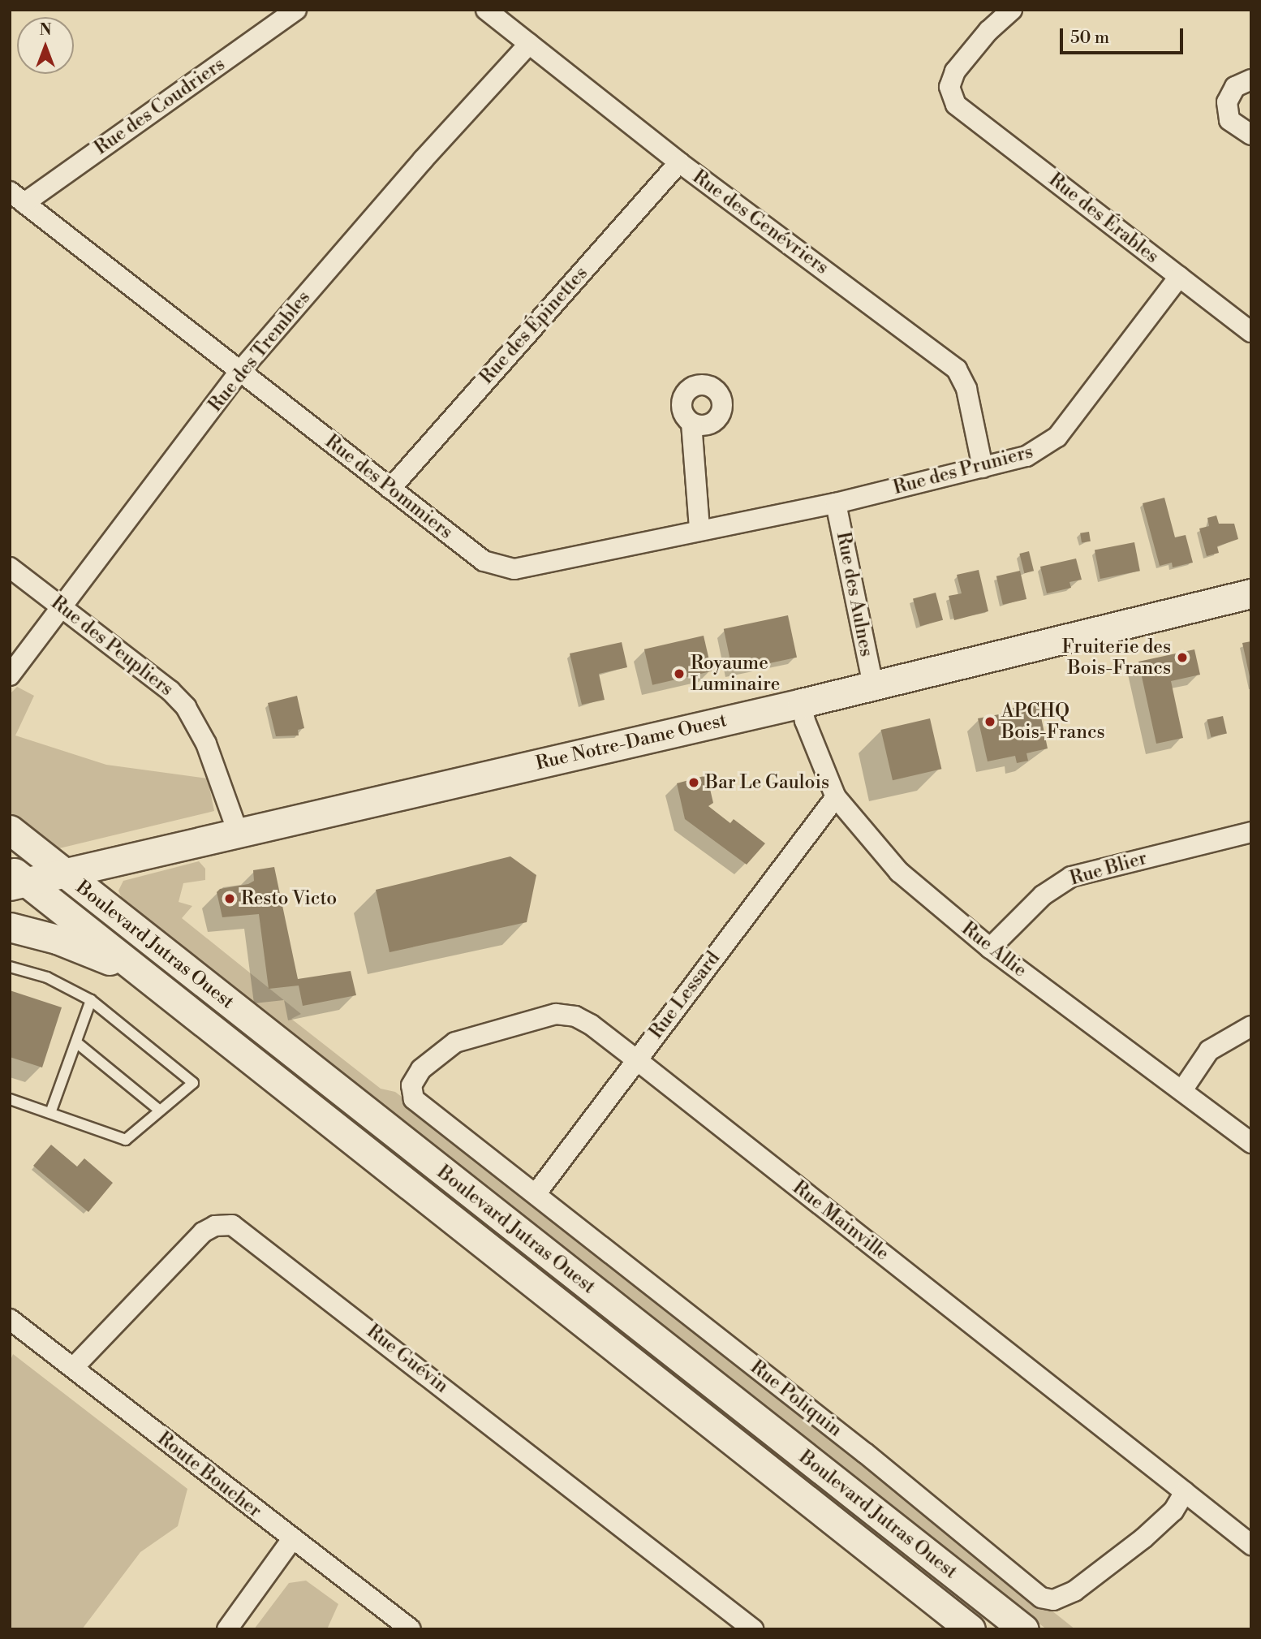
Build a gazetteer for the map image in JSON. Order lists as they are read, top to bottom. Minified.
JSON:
{"streets":{"main road":["Rue Notre-Dame Ouest","Boulevard Jutras Ouest"],"street":["Rue des Coudriers","Rue des Érables","Rue des Genévriers","Rue des Épinettes","Rue des Trembles","Rue des Pruniers","Rue des Pommiers","Rue des Aulnes","Rue des Peupliers","Rue Blier","Rue Allie","Rue Lessard","Rue Mainville","Rue Guévin","Rue Poliquin","Route Boucher"]},"crossings":[["Rue des Coudriers","Rue des Pommiers"],["Rue des Érables","Rue des Pruniers"],["Rue des Genévriers","Rue des Épinettes"],["Rue des Genévriers","Rue des Trembles"],["Rue des Genévriers","Rue des Pruniers"],["Rue des Épinettes","Rue des Pommiers"],["Rue des Trembles","Rue des Pommiers"],["Rue des Trembles","Rue des Peupliers"],["Rue des Pruniers","Rue des Pommiers"],["Rue des Pruniers","Rue des Aulnes"],["Rue des Pommiers","Rue des Aulnes"],["Rue des Aulnes","Rue Notre-Dame Ouest"],["Rue des Peupliers","Rue Notre-Dame Ouest"],["Rue Notre-Dame Ouest","Boulevard Jutras Ouest"],["Rue Notre-Dame Ouest","Rue Allie"],["Rue Blier","Rue Allie"],["Rue Allie","Rue Lessard"],["Rue Lessard","Rue Mainville"],["Rue Lessard","Rue Poliquin"],["Rue Mainville","Rue Poliquin"],["Rue Guévin","Route Boucher"]],"places":["Fruiterie des Bois-Francs","Royaume Luminaire","APCHQ Bois-Francs","Bar Le Gaulois","Resto Victo"],"scale_bar":"50 m","north":"top"}
